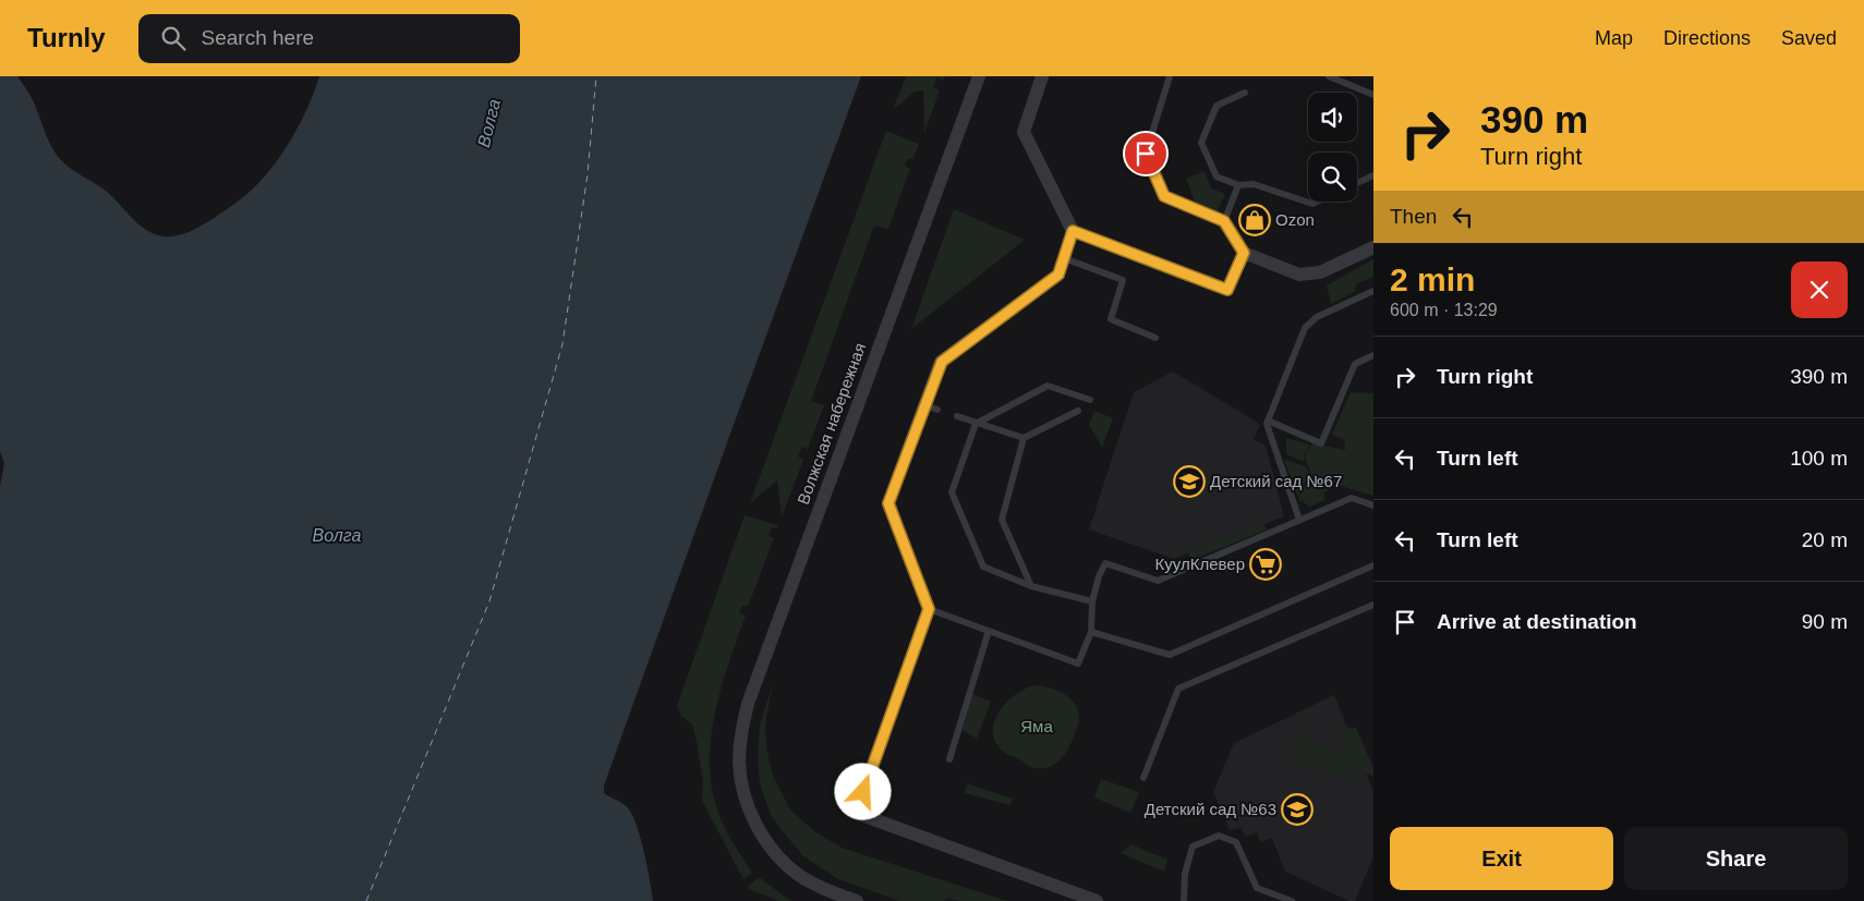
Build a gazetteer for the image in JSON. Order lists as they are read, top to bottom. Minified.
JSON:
{"streets":{"street":["Волжская набережная"]},"water":["Волга"],"parks":["Яма"],"places":{"shop":["Ozon"],"school or university":["Детский сад №67","Детский сад №63"],"supermarket":["КуулКлевер"]},"page":{"header":"Turnly","search":"Search here","nav":["Map","Directions","Saved"],"turn":["390 m","Turn right"],"then":"Then","heading":["2 min","600 m · 13:29"],"list":[{"name":"Turn right","value":"390 m"},{"name":"Turn left","value":"100 m"},{"name":"Turn left","value":"20 m"},{"name":"Arrive at destination","value":"90 m"}],"buttons":["Exit","Share"]}}
